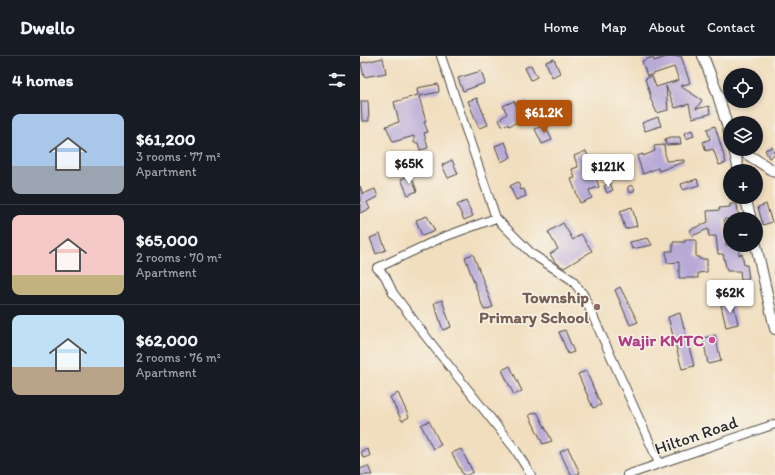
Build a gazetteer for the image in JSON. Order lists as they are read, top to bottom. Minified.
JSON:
{"streets":{"street":["Hilton Road"]},"places":["Township Primary School","Wajir KMTC"],"page":{"header":"Dwello","nav":["Home","Map","About","Contact"],"heading":"4 homes","map_buttons":["+","−"],"price":["$61.2K","$65K","$121K","$62K"],"list":[{"name":"$61,200","note":"3 rooms · 77 m² · Apartment"},{"name":"$65,000","note":"2 rooms · 70 m² · Apartment"},{"name":"$62,000","note":"2 rooms · 76 m² · Apartment"}]}}
